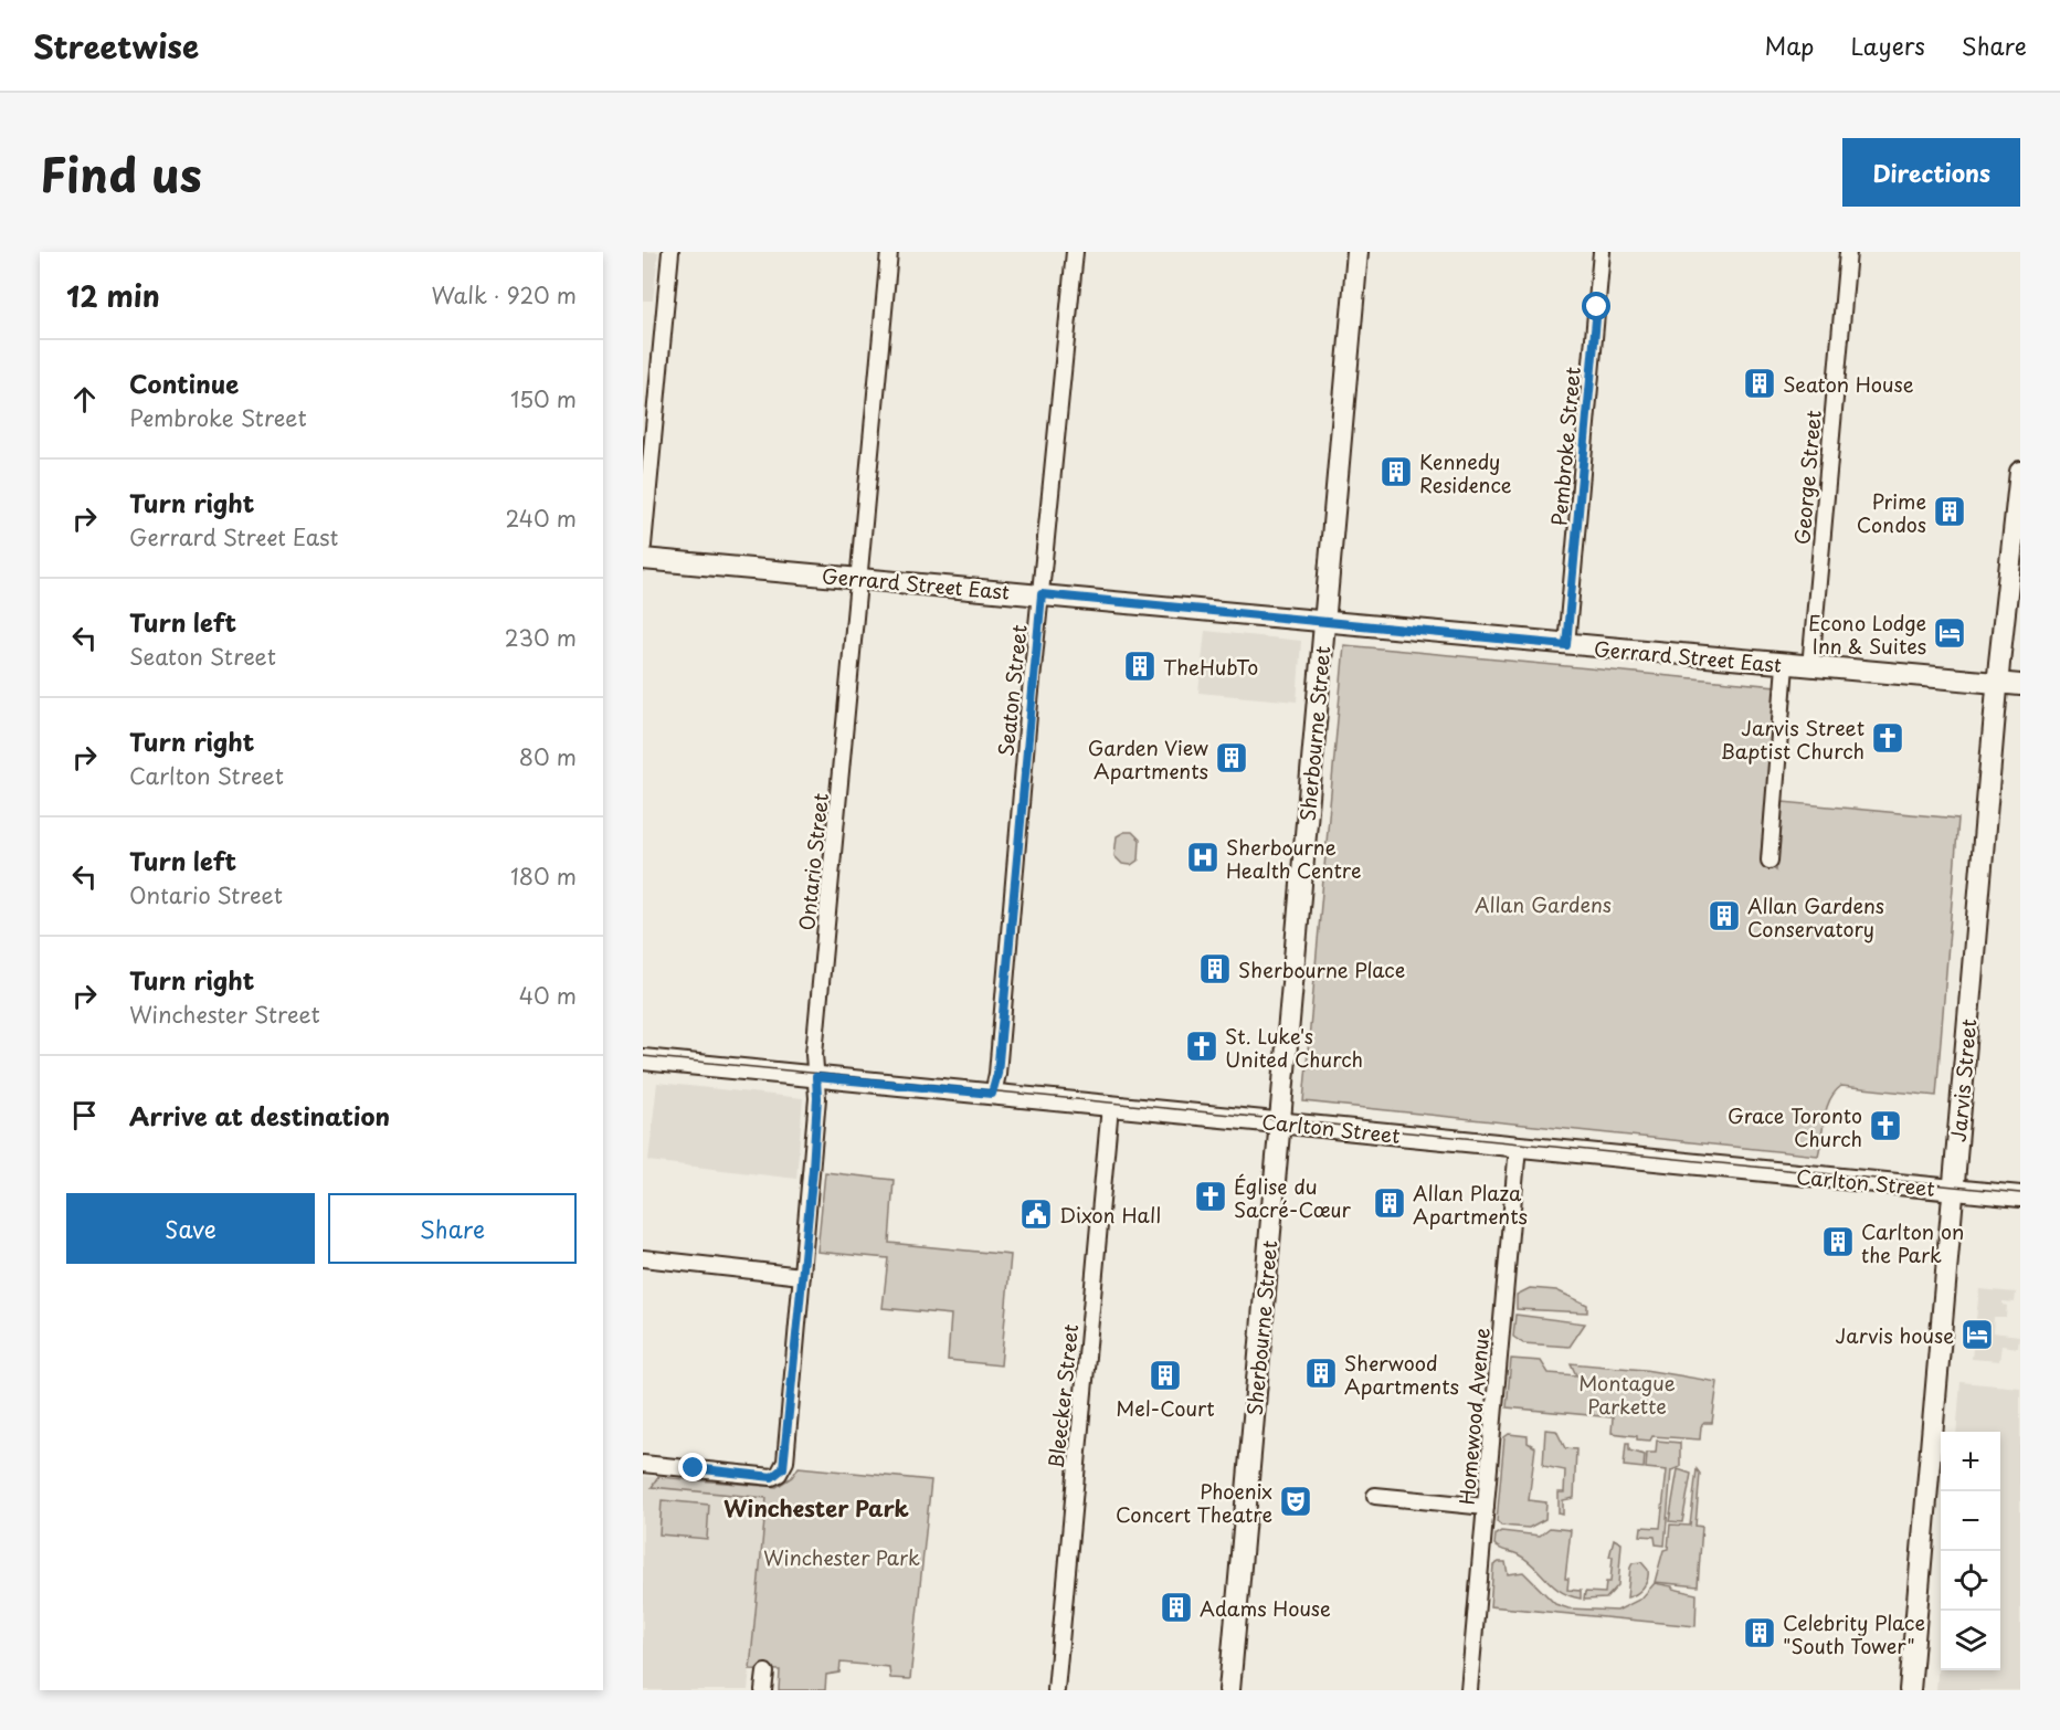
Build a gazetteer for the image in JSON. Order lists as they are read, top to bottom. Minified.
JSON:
{"streets":{"street":["Pembroke Street","George Street","Gerrard Street East","Seaton Street","Sherbourne Street","Ontario Street","Jarvis Street","Carlton Street","Bleecker Street","Homewood Avenue"]},"crossings":[["Pembroke Street","Gerrard Street East"],["George Street","Gerrard Street East"],["Gerrard Street East","Seaton Street"],["Gerrard Street East","Sherbourne Street"],["Gerrard Street East","Ontario Street"],["Gerrard Street East","Jarvis Street"],["Seaton Street","Carlton Street"],["Sherbourne Street","Carlton Street"],["Ontario Street","Carlton Street"],["Jarvis Street","Carlton Street"],["Carlton Street","Bleecker Street"],["Carlton Street","Homewood Avenue"]],"districts":["Winchester Park"],"parks":["Allan Gardens","Montague Parkette","Winchester Park"],"places":{"building":["Seaton House","Kennedy Residence","Prime Condos","TheHubTo","Garden View Apartments","Allan Gardens Conservatory","Sherbourne Place","Allan Plaza Apartments","Carlton on the Park","Sherwood Apartments","Mel-Court","Adams House","Celebrity Place \"South Tower\""],"hotel":["Econo Lodge Inn & Suites","Jarvis house"],"church":["Jarvis Street Baptist Church","St. Luke's United Church","Grace Toronto Church","Église du Sacré-Cœur"],"hospital":["Sherbourne Health Centre"],"public building":["Dixon Hall"],"theatre":["Phoenix Concert Theatre"]},"page":{"header":"Streetwise","nav":["Map","Layers","Share"],"title":"Find us","buttons":["Directions",["Save","Share"]],"heading":["12 min","Walk · 920 m"],"list":[["Continue","Pembroke Street","150 m"],["Turn right","Gerrard Street East","240 m"],["Turn left","Seaton Street","230 m"],["Turn right","Carlton Street","80 m"],["Turn left","Ontario Street","180 m"],["Turn right","Winchester Street","40 m"],"Arrive at destination"],"map_buttons":["+","−"]}}
